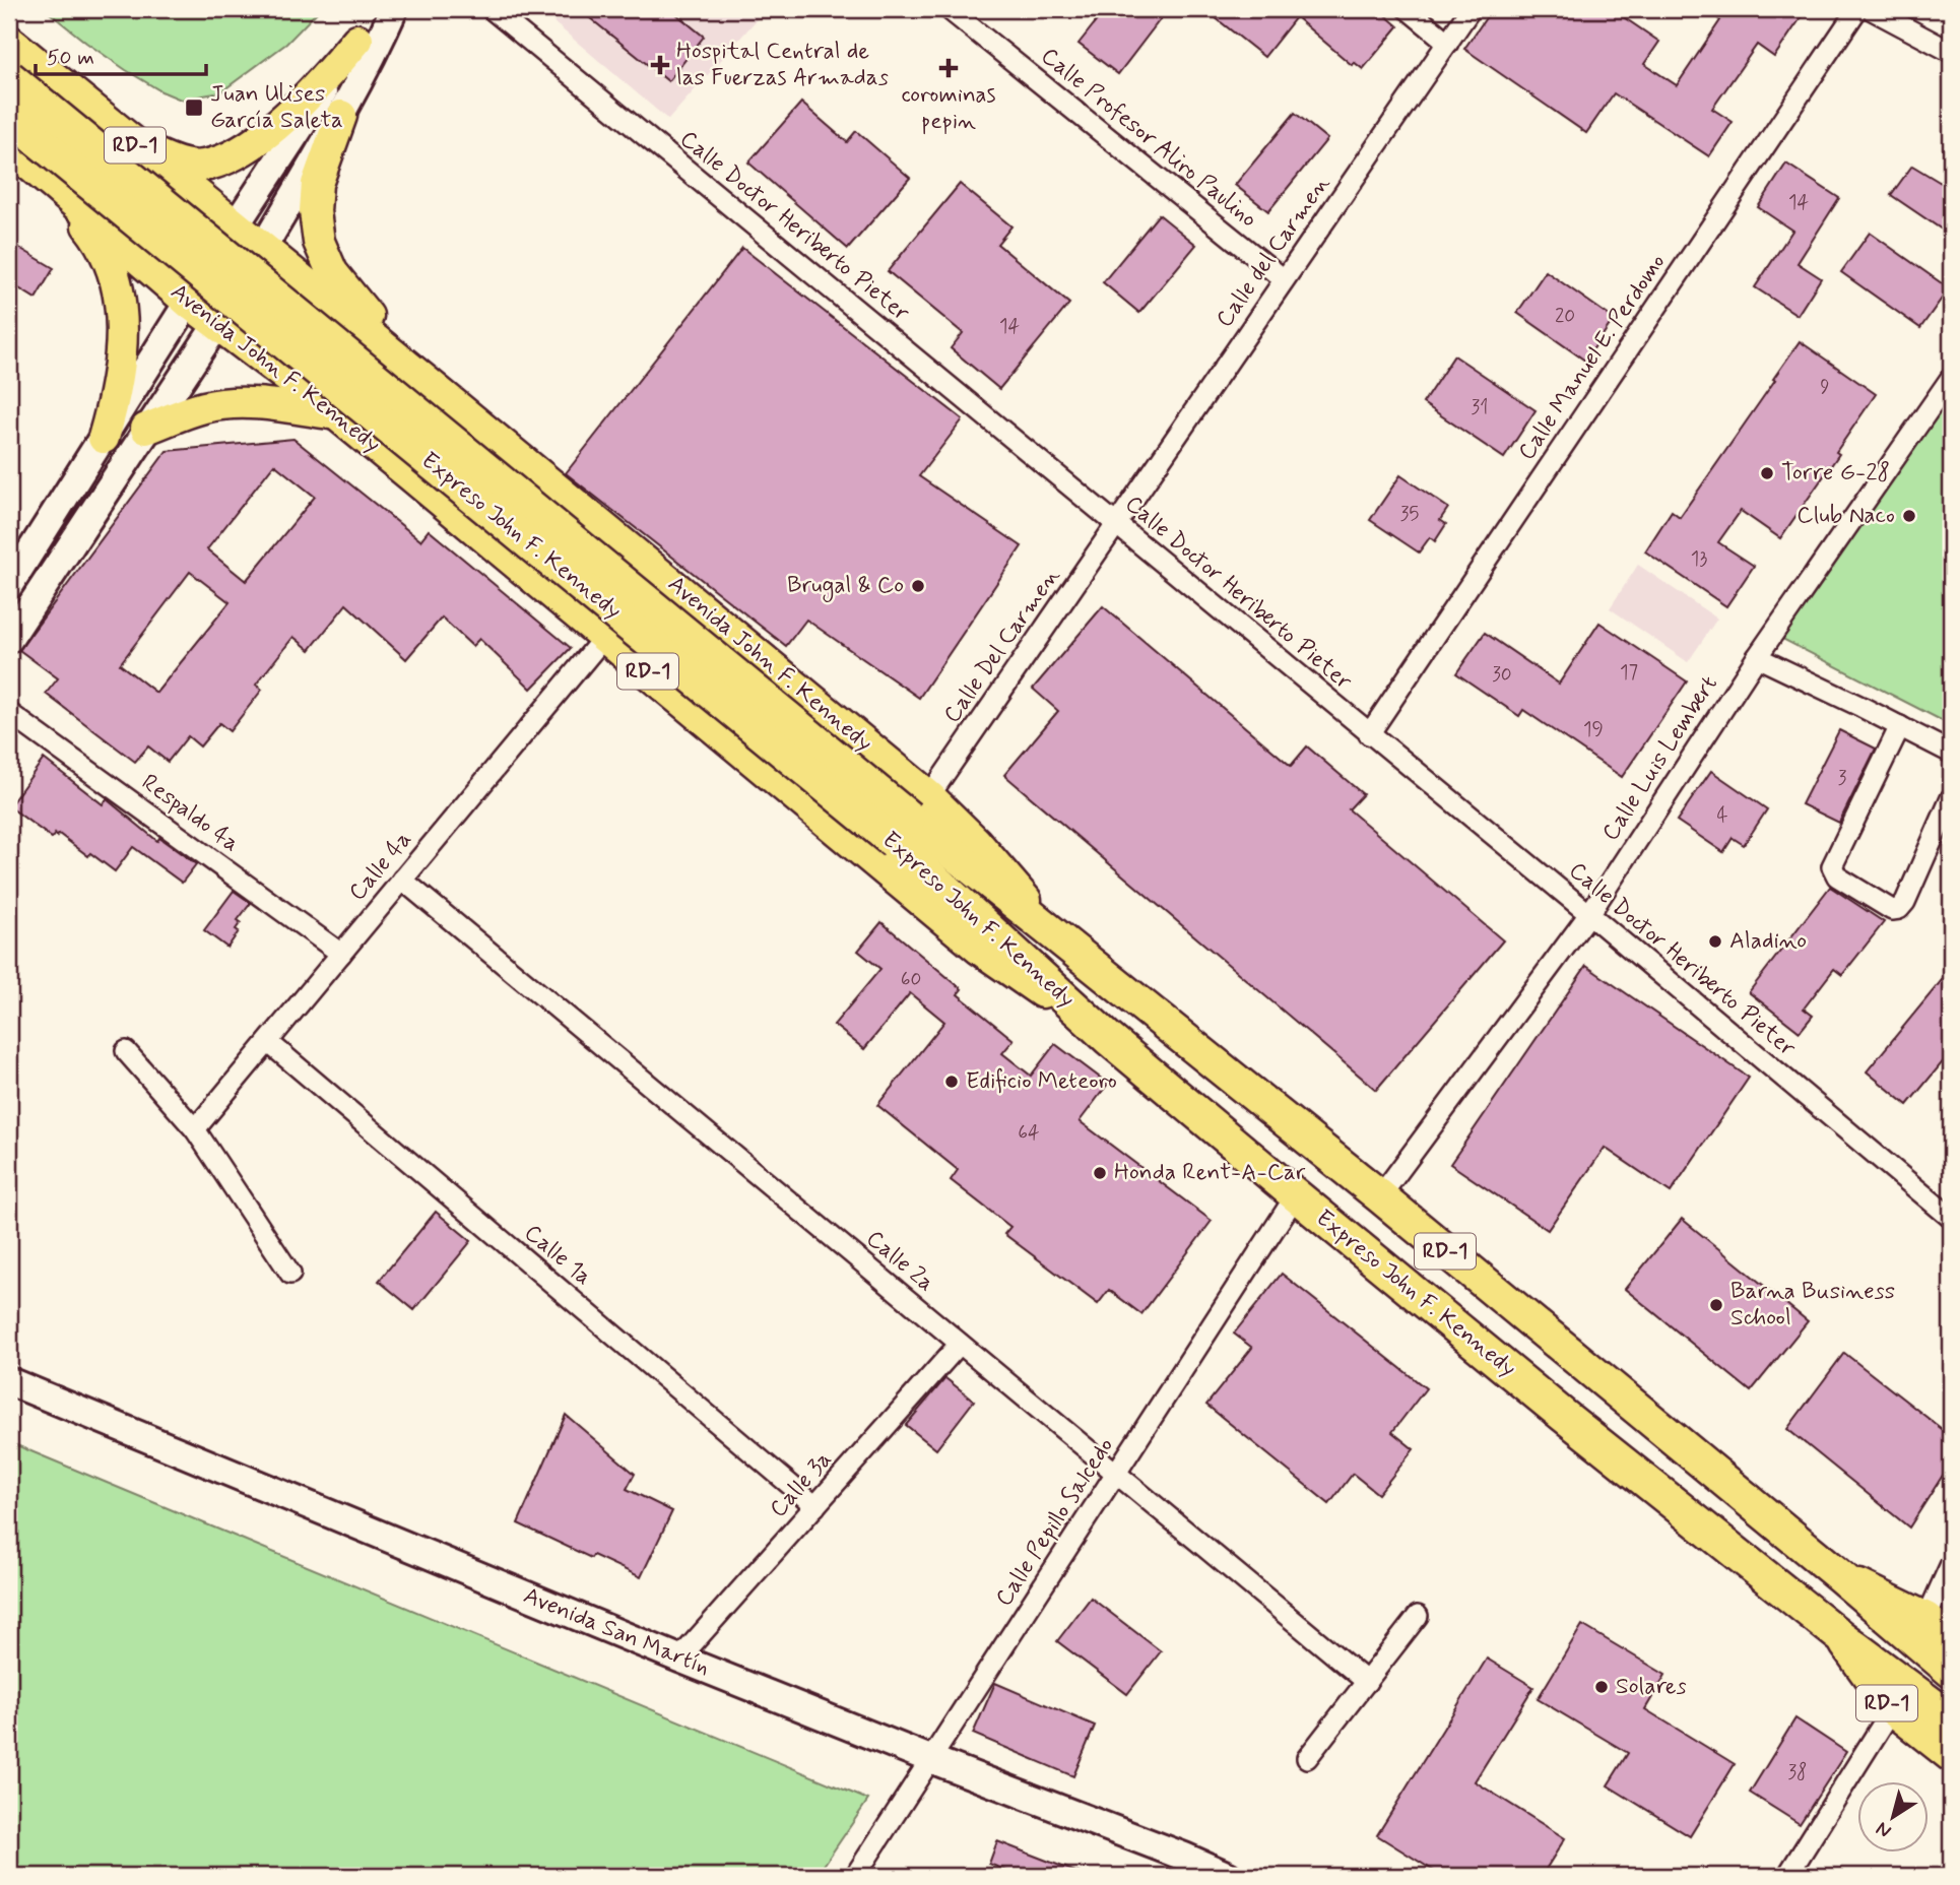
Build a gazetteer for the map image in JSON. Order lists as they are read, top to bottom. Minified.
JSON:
{"streets":{"highway":["RD-1","Expreso John F. Kennedy"],"main road":["Avenida John F. Kennedy","Avenida San Martín"],"street":["Calle Profesor Aliro Paulino","Calle Doctor Heriberto Pieter","Calle del Carmen","Calle Manuel E. Perdomo","Calle Del Carmen","Calle Luis Lembert","Respaldo 4a","Calle 4a","Calle 1a","Calle 2a","Calle 3a","Calle Pepillo Salcedo"]},"crossings":[["Calle Profesor Aliro Paulino","Calle del Carmen"],["RD-1","Expreso John F. Kennedy"],["Calle Doctor Heriberto Pieter","Calle del Carmen"],["Calle Doctor Heriberto Pieter","Calle Manuel E. Perdomo"],["Calle Doctor Heriberto Pieter","Calle Del Carmen"],["Calle Doctor Heriberto Pieter","Calle Luis Lembert"],["Calle del Carmen","Calle Del Carmen"],["Avenida John F. Kennedy","Expreso John F. Kennedy"],["Avenida John F. Kennedy","Calle Del Carmen"],["Avenida John F. Kennedy","Calle 4a"],["Expreso John F. Kennedy","Calle Del Carmen"],["Expreso John F. Kennedy","Calle Luis Lembert"],["Expreso John F. Kennedy","Calle Pepillo Salcedo"],["Respaldo 4a","Calle 4a"],["Calle 4a","Calle 1a"],["Calle 4a","Calle 2a"],["Calle 1a","Calle 3a"],["Calle 2a","Calle 3a"],["Calle 2a","Calle Pepillo Salcedo"],["Calle 3a","Avenida San Martín"],["Calle Pepillo Salcedo","Avenida San Martín"]],"places":{"health":["Hospital Central de las Fuerzas Armadas","corominas pepin"],"transit":["Juan Ulises García Saleta"],"other":["Torre G-28","Club Naco","Brugal & Co","Aladino","Edificio Meteoro","Honda Rent-A-Car","Barna Business School","Solares"]},"house_numbers":["14","20","14","9","31","35","13","17","30","19","3","4","60","64","38"],"scale_bar":"50 m","north":"bottom left"}
